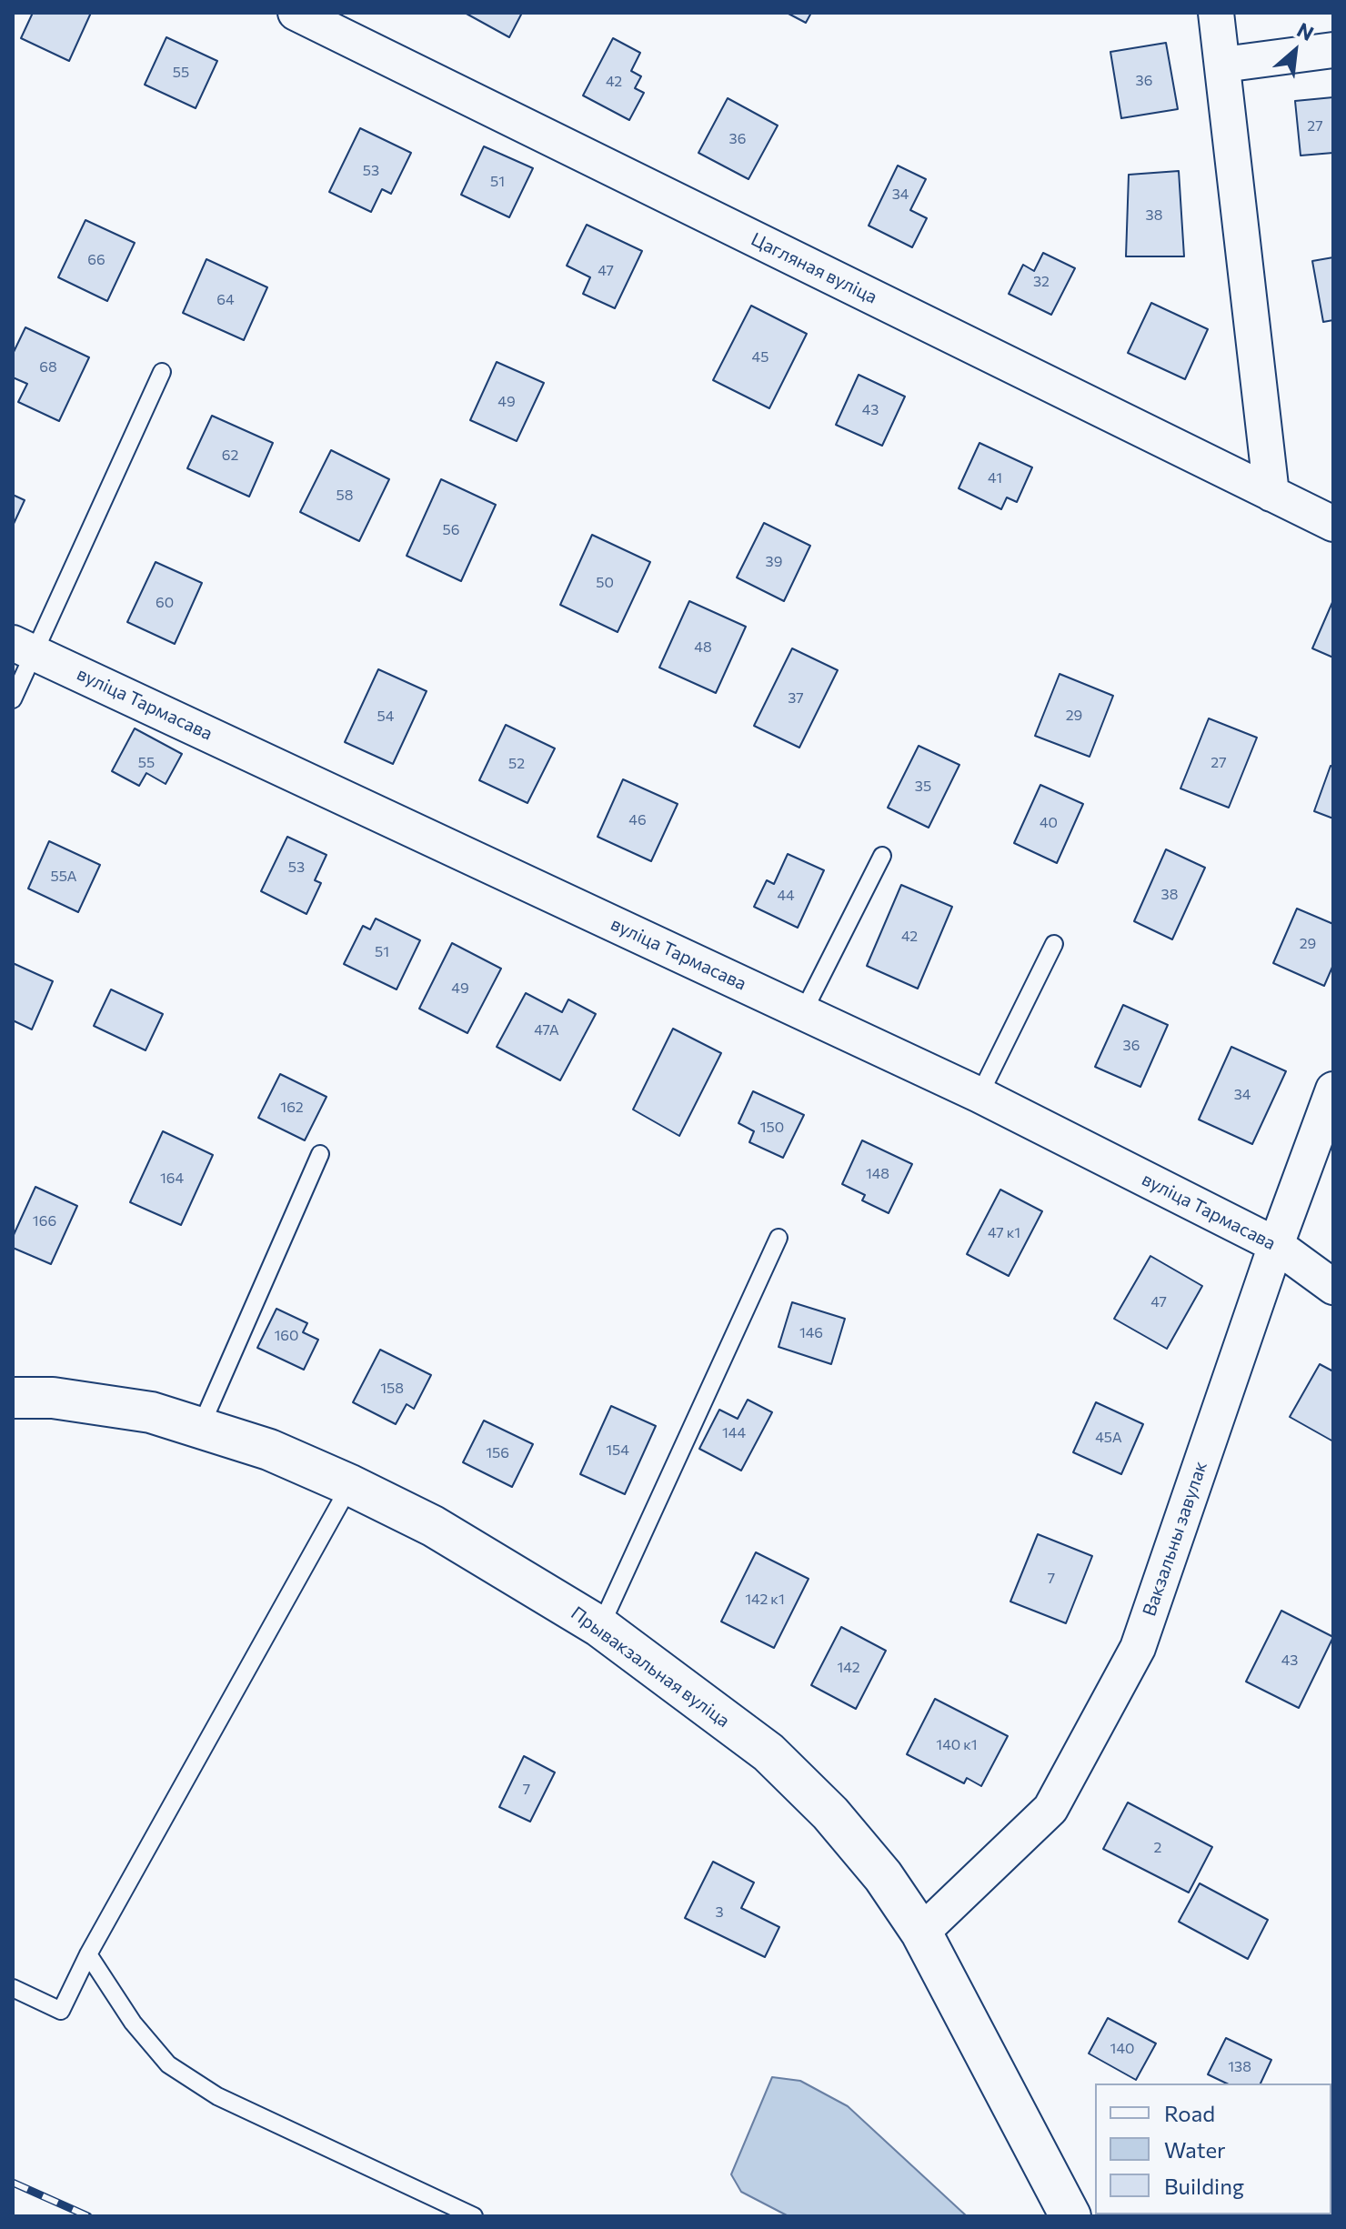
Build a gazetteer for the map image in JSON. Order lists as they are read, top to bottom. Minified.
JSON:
{"streets":{"main road":["Прывакзальная вуліца"],"street":["Цагляная вуліца","вуліца Тармасава","Вакзальны завулак"]},"crossings":[["вуліца Тармасава","Вакзальны завулак"],["Вакзальны завулак","Прывакзальная вуліца"]],"house_numbers":["55","36","42","27","36","53","51","34","38","66","47","32","64","45","68","49","43","62","41","58","56","39","50","60","48","37","29","54","55","27","52","35","46","40","53","55А","38","44","42","29","51","49","47А","36","34","162","150","148","164","166","47 к1","47","146","160","158","144","45А","154","156","7","142 к1","43","142","140 к1","7","2","3","140","138"],"legend":["Road","Water","Building"],"north":"top right"}
